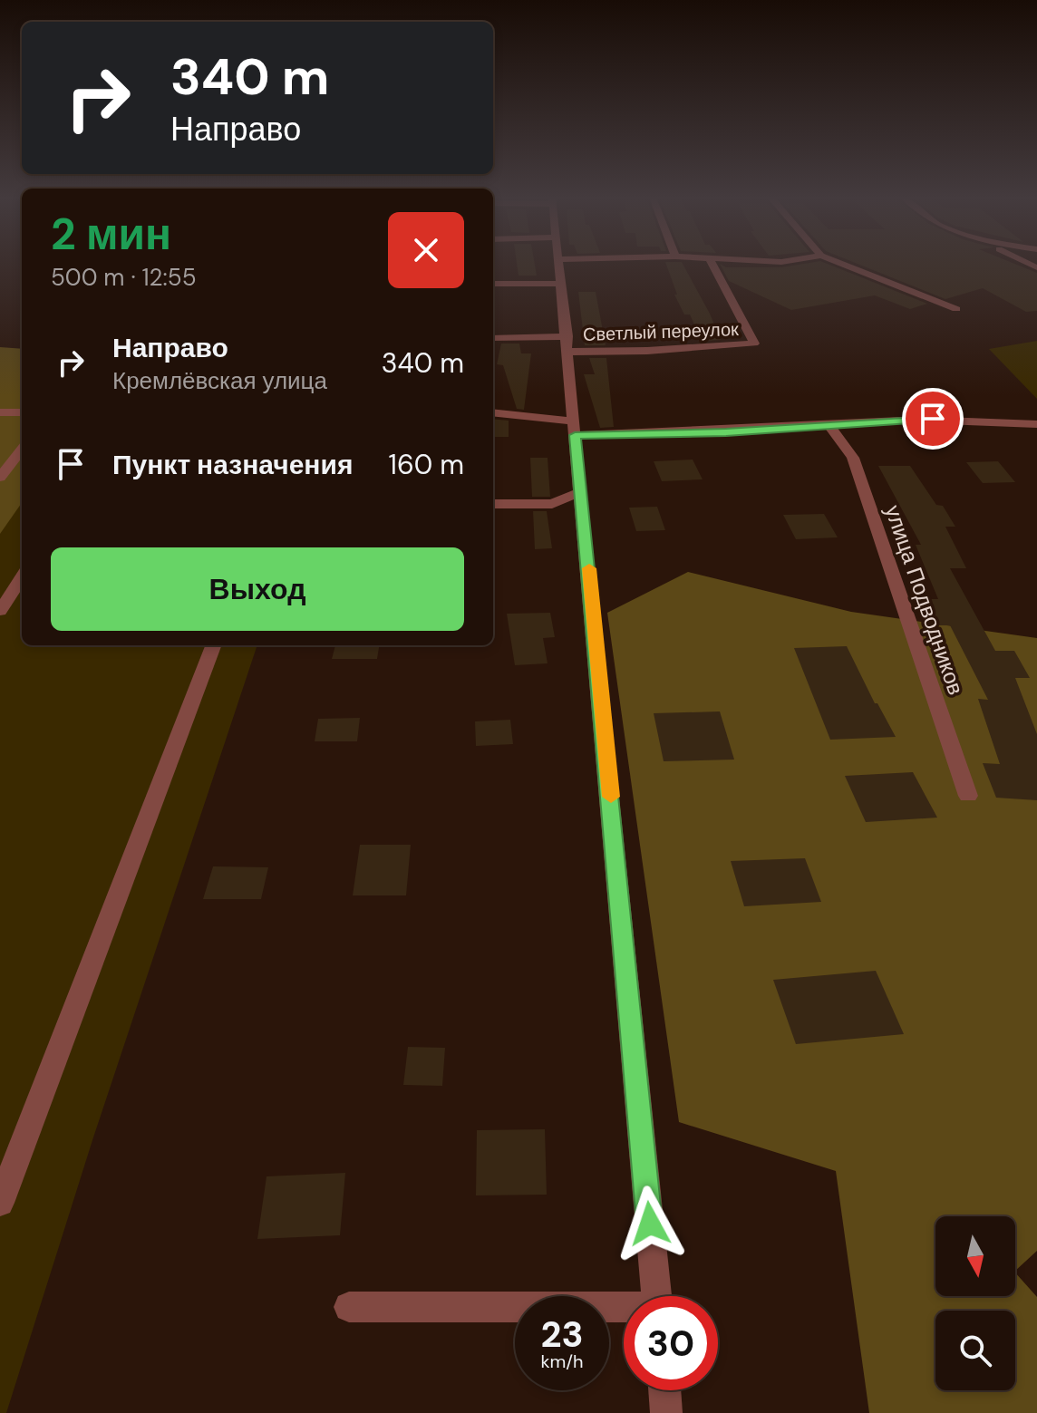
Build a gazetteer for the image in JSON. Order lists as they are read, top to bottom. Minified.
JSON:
{"streets":{"street":["Светлый переулок","улица Подводников"]},"north":"bottom","page":{"turn":["340 m","Направо"],"heading":["2 мин","500 m · 12:55"],"list":[{"name":"Направо","note":"Кремлёвская улица","value":"340 m"},{"name":"Пункт назначения","value":"160 m"}],"buttons":"Выход","speed":"23 km/h","limit":"30"}}
